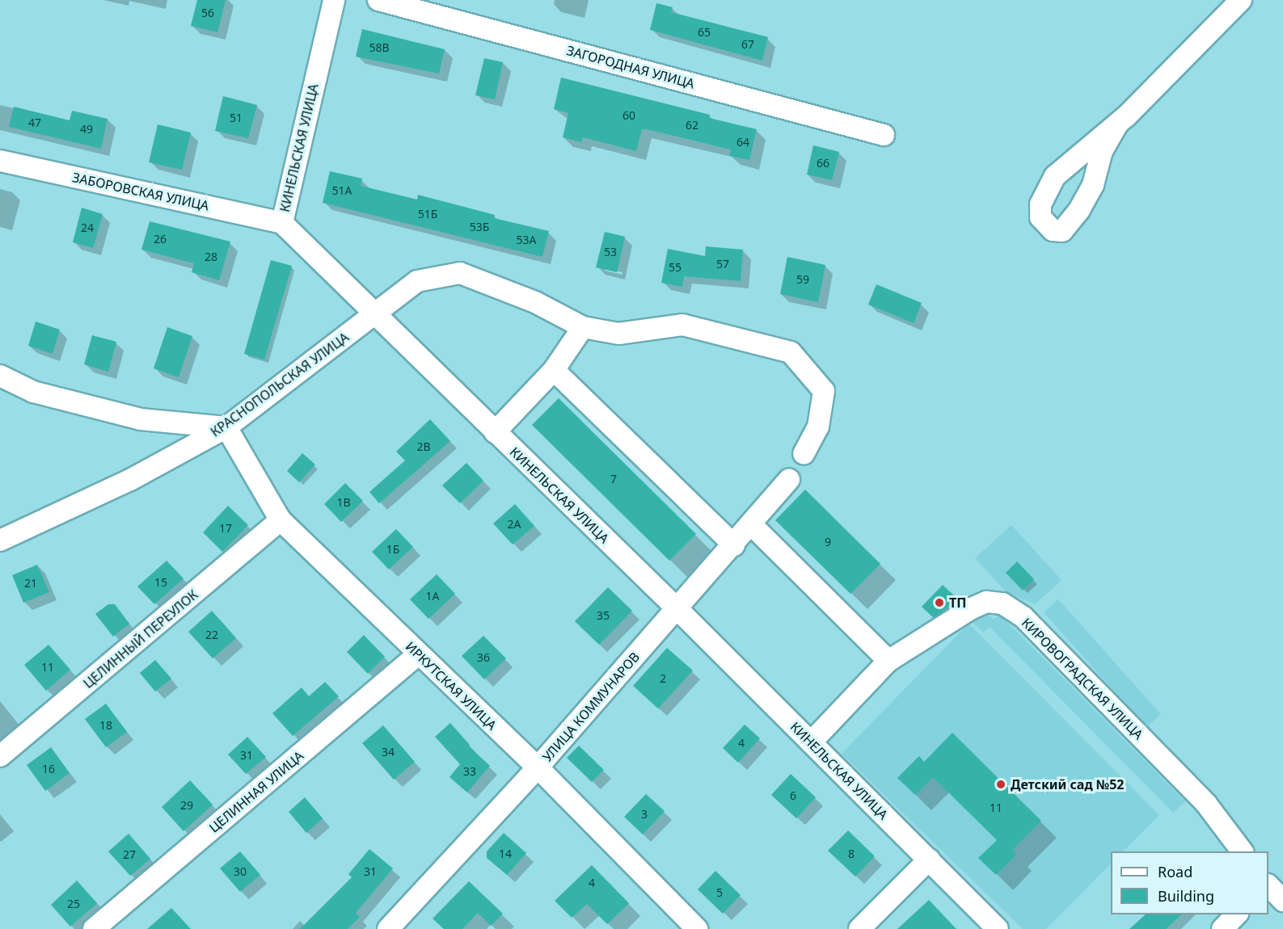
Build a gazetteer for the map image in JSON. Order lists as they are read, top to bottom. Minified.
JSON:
{"streets":{"street":["ЗАГОРОДНАЯ УЛИЦА","КИНЕЛЬСКАЯ УЛИЦА","ЗАБОРОВСКАЯ УЛИЦА","КРАСНОПОЛЬСКАЯ УЛИЦА","ЦЕЛИННЫЙ ПЕРЕУЛОК","КИРОВОГРАДСКАЯ УЛИЦА","ИРКУТСКАЯ УЛИЦА","УЛИЦА КОММУНАРОВ","ЦЕЛИННАЯ УЛИЦА"]},"crossings":[["КИНЕЛЬСКАЯ УЛИЦА","ЗАБОРОВСКАЯ УЛИЦА"],["КИНЕЛЬСКАЯ УЛИЦА","КРАСНОПОЛЬСКАЯ УЛИЦА"],["КИНЕЛЬСКАЯ УЛИЦА","КИРОВОГРАДСКАЯ УЛИЦА"],["КИНЕЛЬСКАЯ УЛИЦА","УЛИЦА КОММУНАРОВ"],["КРАСНОПОЛЬСКАЯ УЛИЦА","ИРКУТСКАЯ УЛИЦА"],["ЦЕЛИННЫЙ ПЕРЕУЛОК","ИРКУТСКАЯ УЛИЦА"],["ИРКУТСКАЯ УЛИЦА","УЛИЦА КОММУНАРОВ"],["ИРКУТСКАЯ УЛИЦА","ЦЕЛИННАЯ УЛИЦА"]],"places":["ТП","Детский сад №52"],"house_numbers":["56","65","67","58В","60","51","47","62","49","64","66","51А","51Б","53Б","24","26","53А","53","28","57","55","59","2В","7","1В","2А","17","9","1Б","15","21","1А","35","22","36","11","2","18","4","34","31","16","33","6","29","11","3","14","8","27","30","31","4","5","25"],"legend":["Road","Building"]}
